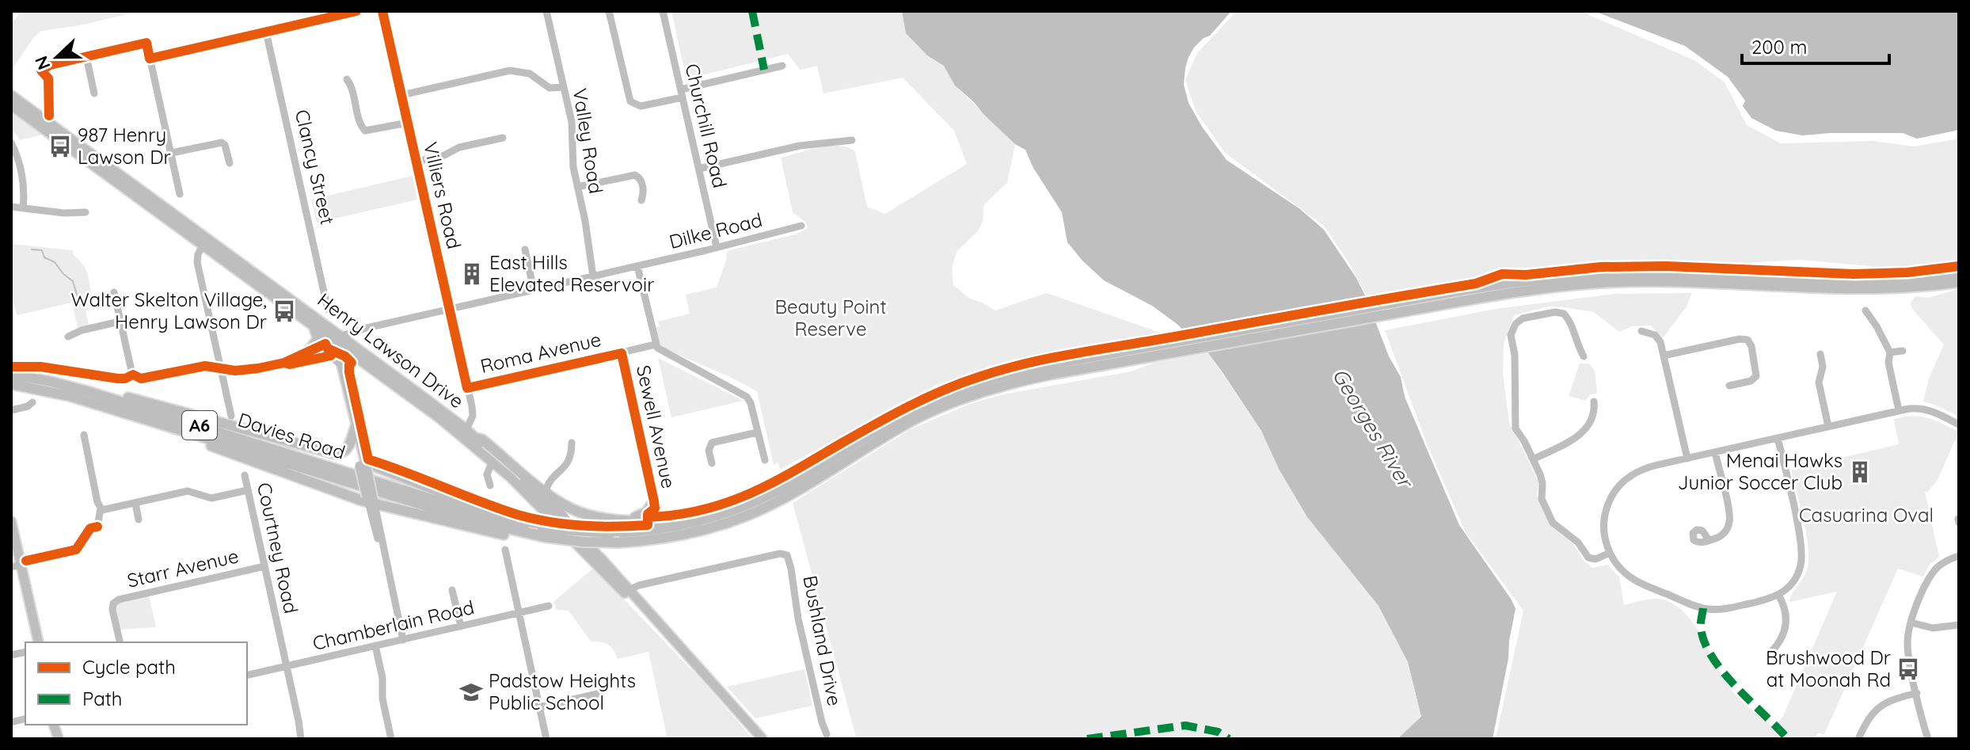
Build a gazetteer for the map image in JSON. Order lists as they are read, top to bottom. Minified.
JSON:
{"streets":{"highway":["A6","Davies Road"],"main road":["Henry Lawson Drive"],"street":["Churchill Road","Valley Road","Clancy Street","Villiers Road","Dilke Road","Roma Avenue","Sewell Avenue","Courtney Road","Starr Avenue","Chamberlain Road","Bushland Drive"]},"crossings":[["Churchill Road","Dilke Road"],["Valley Road","Dilke Road"],["Villiers Road","Dilke Road"],["Villiers Road","Henry Lawson Drive"],["Villiers Road","Roma Avenue"],["Dilke Road","Henry Lawson Drive"],["Henry Lawson Drive","A6"],["Henry Lawson Drive","Bushland Drive"],["Roma Avenue","Sewell Avenue"],["A6","Davies Road"],["Courtney Road","Starr Avenue"],["Courtney Road","Chamberlain Road"]],"water":["Georges River"],"parks":["Beauty Point Reserve","Casuarina Oval"],"places":{"bus stop":["987 Henry Lawson Dr","Walter Skelton Village, Henry Lawson Dr","Brushwood Dr at Moonah Rd"],"building":["East Hills Elevated Reservoir","Menai Hawks Junior Soccer Club"],"school or university":["Padstow Heights Public School"]},"legend":["Cycle path","Path"],"scale_bar":"200 m","north":"left"}
